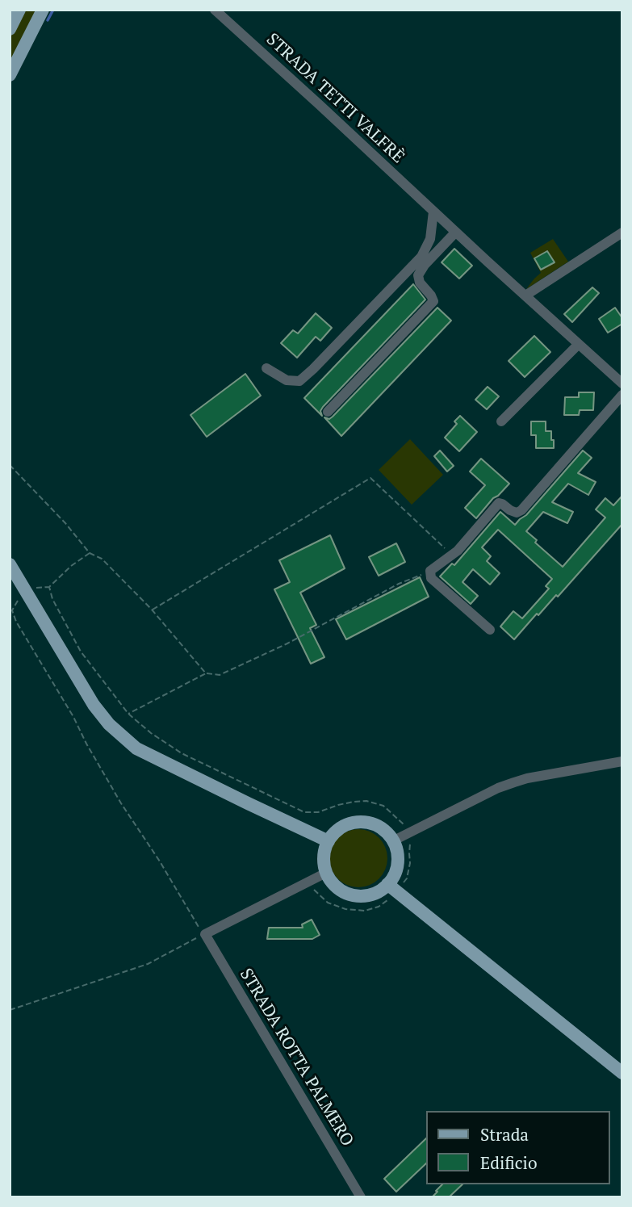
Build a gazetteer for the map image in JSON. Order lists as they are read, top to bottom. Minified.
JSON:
{"streets":{"street":["STRADA TETTI VALFRÈ","STRADA ROTTA PALMERO"]},"legend":["Strada","Edificio"]}
